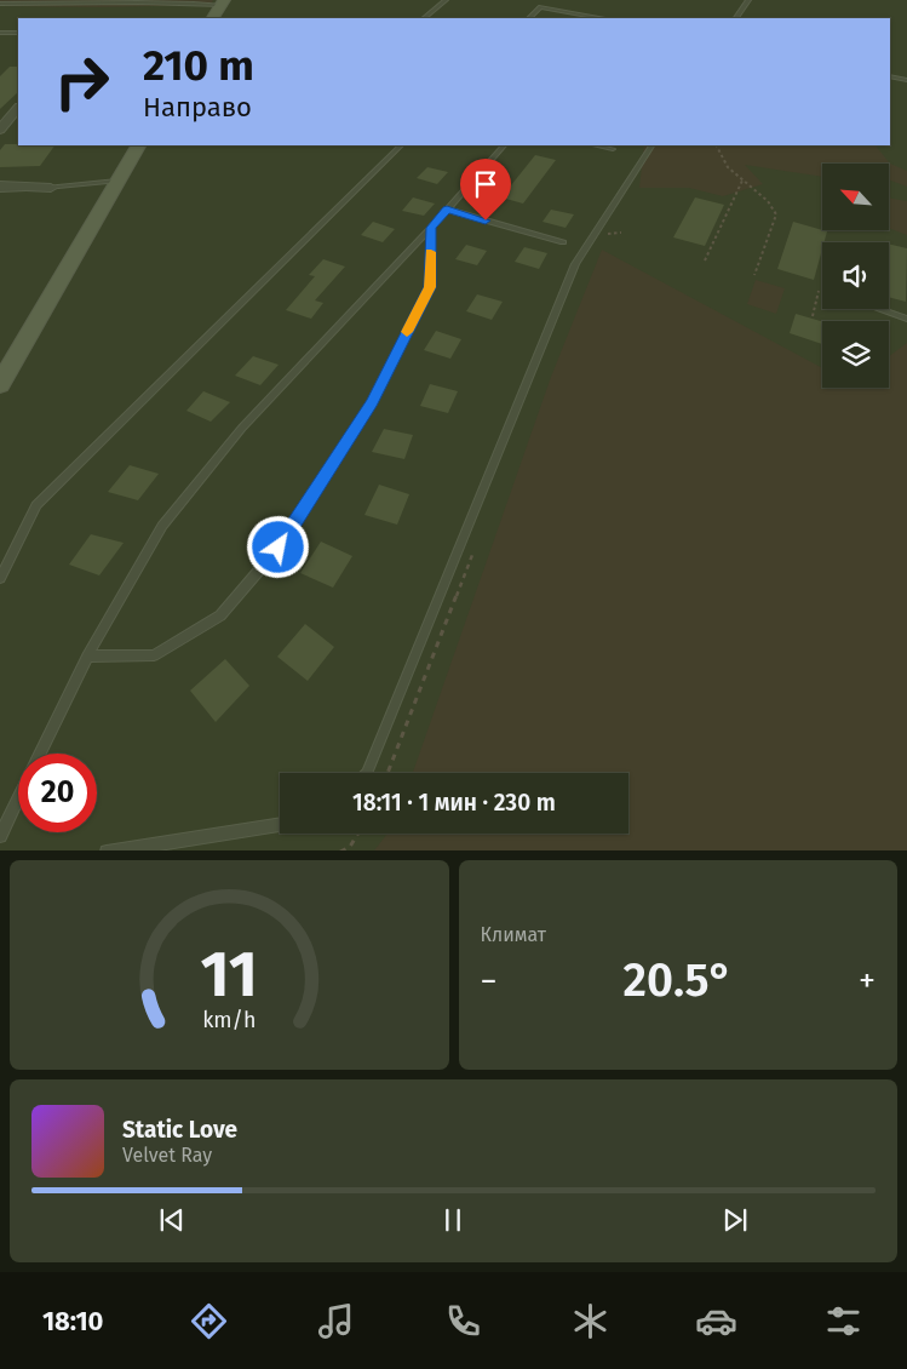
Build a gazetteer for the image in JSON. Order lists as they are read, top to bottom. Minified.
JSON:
{"north":"top left","page":{"turn":["210 m","Направо"],"limit":"20","trip":"18:11 · 1 мин · 230 m","tile":"Климат","heat":["−","20.5°","+"],"song":["Static Love","Velvet Ray"],"tabs":"18:10","gauge":["11","km/h"]}}
